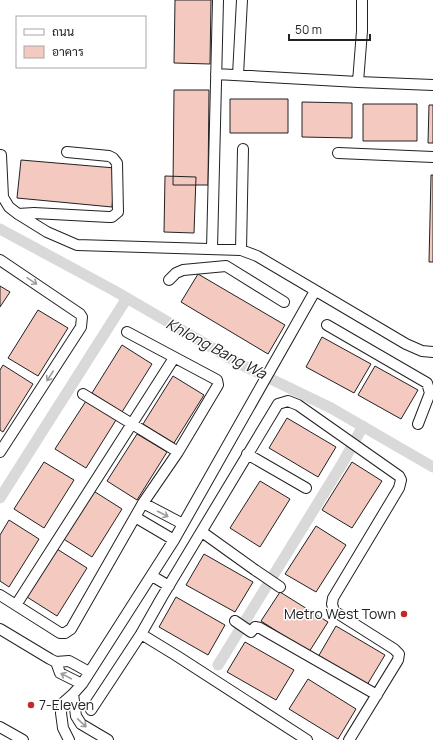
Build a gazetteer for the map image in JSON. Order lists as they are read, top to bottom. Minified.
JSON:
{"water":["Khlong Bang Wa"],"places":["Metro West Town","7-Eleven"],"legend":["ถนน","อาคาร"],"scale_bar":"50 m"}
